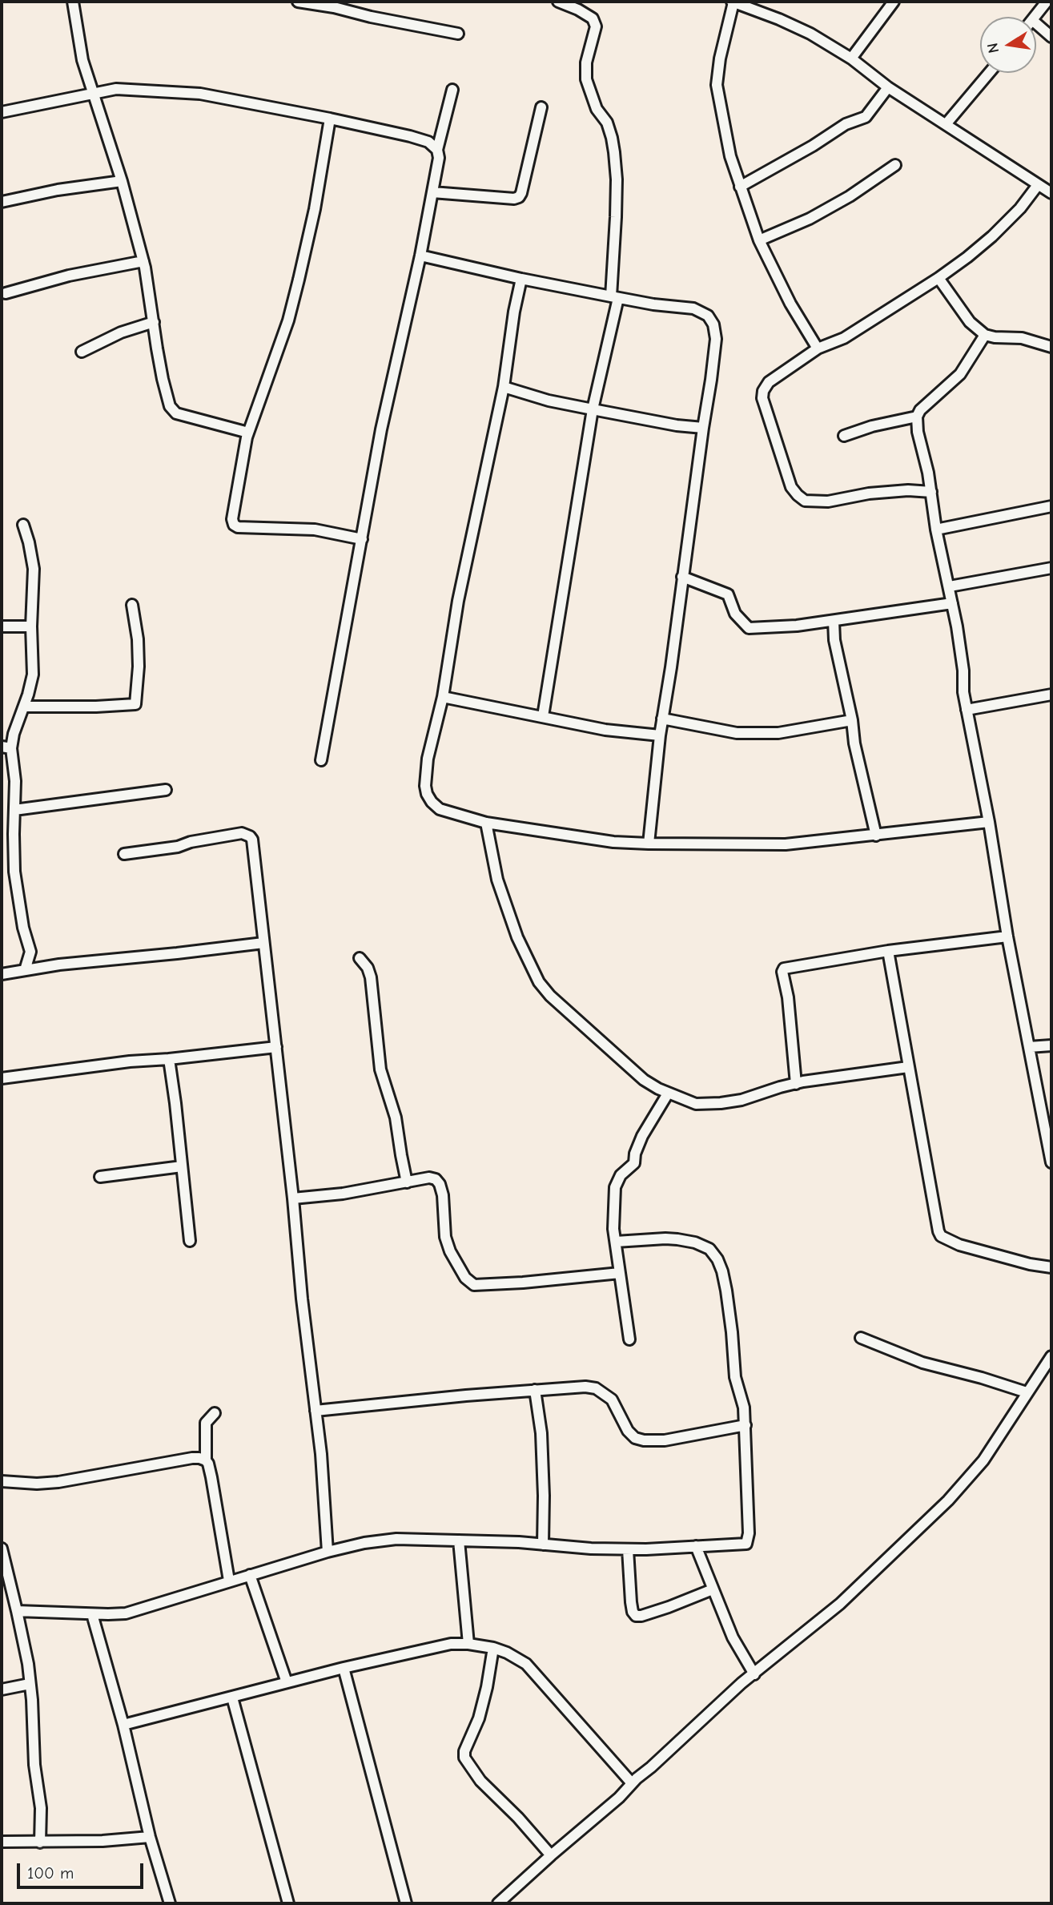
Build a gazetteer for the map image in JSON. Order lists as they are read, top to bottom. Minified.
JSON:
{"scale_bar":"100 m","north":"left"}
